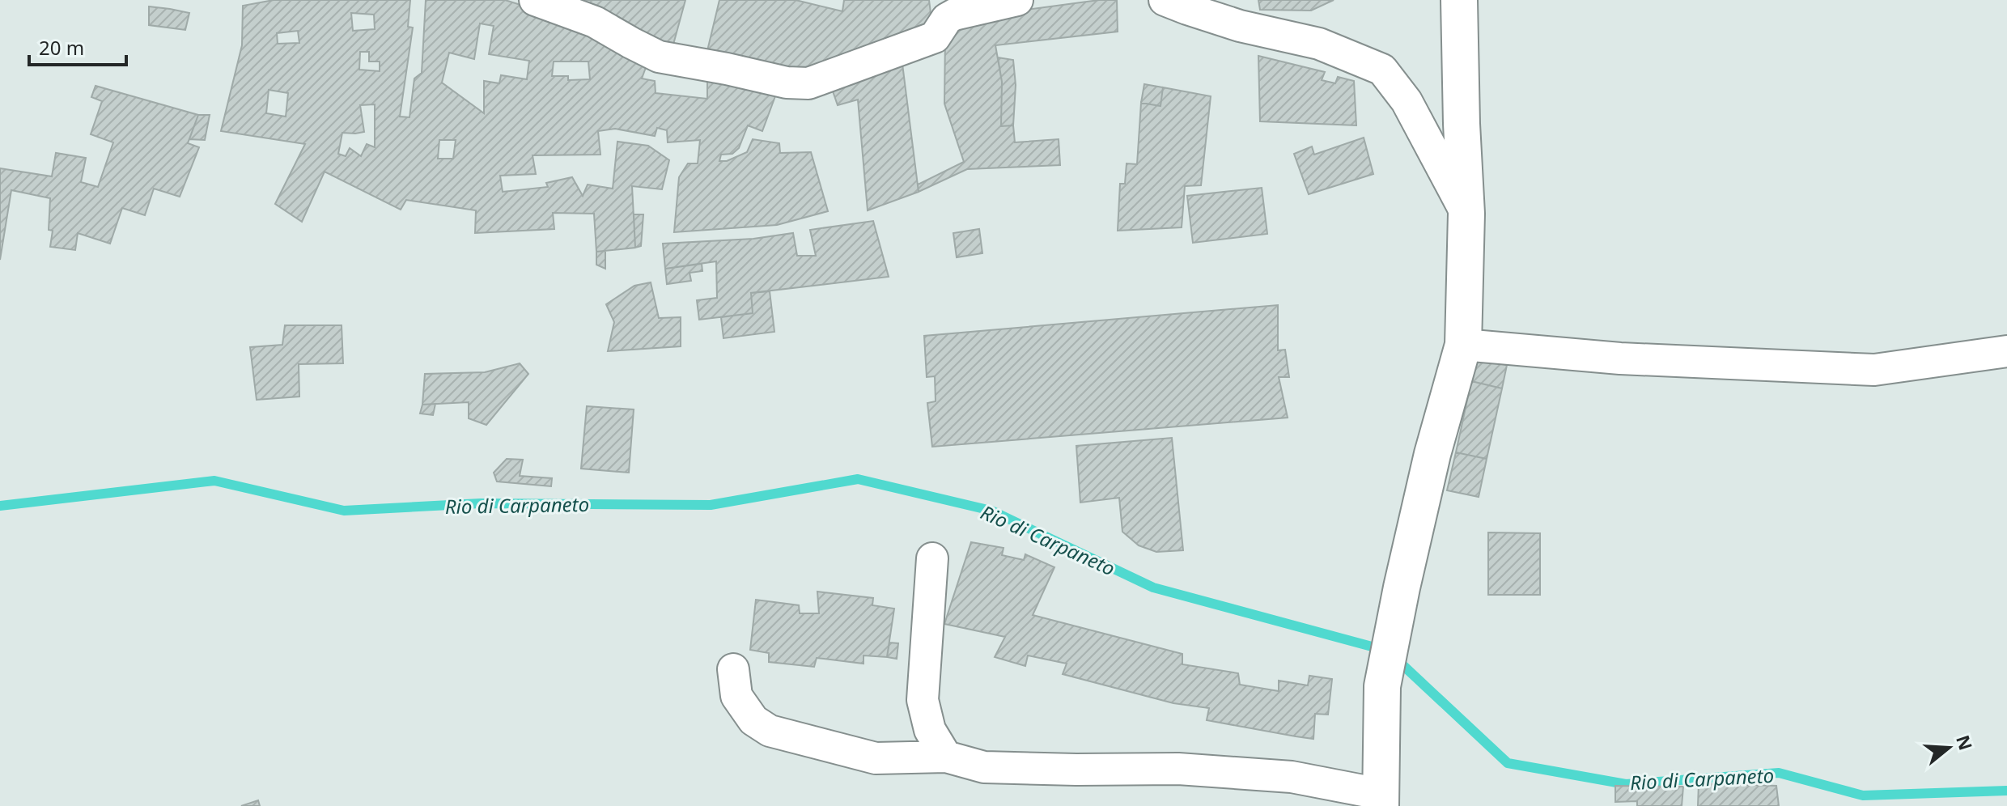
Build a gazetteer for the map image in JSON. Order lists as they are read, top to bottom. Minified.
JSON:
{"water":["Rio di Carpaneto"],"scale_bar":"20 m","north":"right"}
